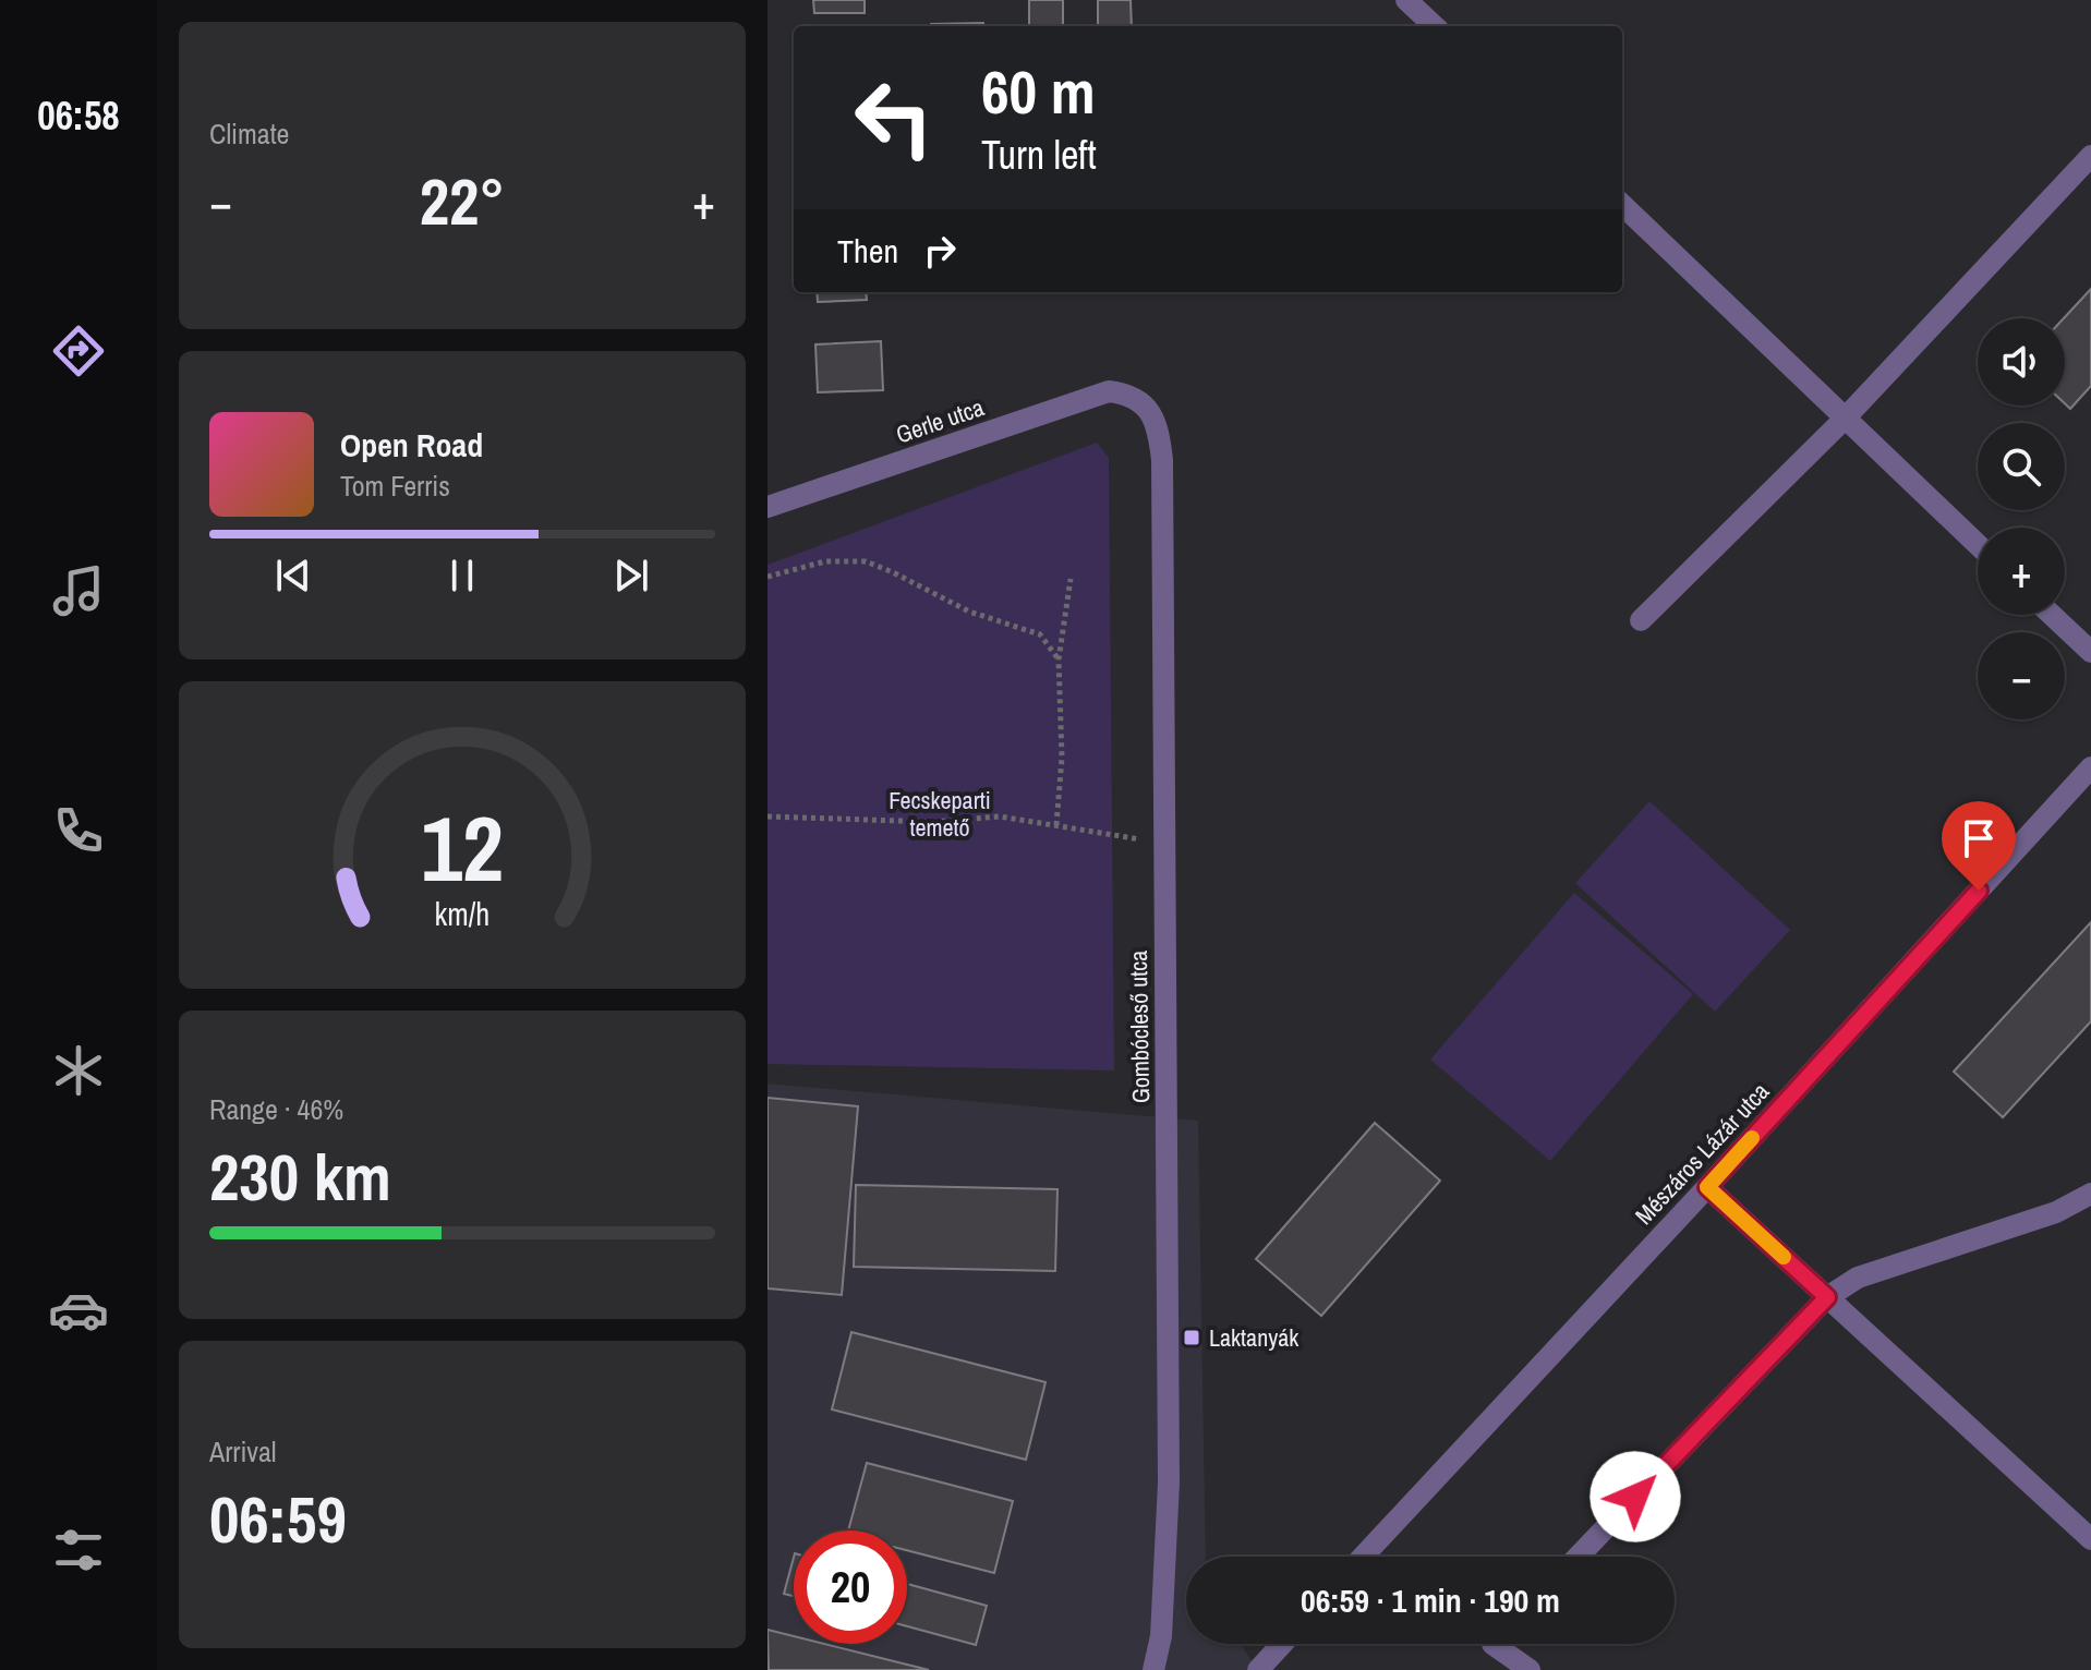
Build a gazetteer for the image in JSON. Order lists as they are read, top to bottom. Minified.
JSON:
{"streets":{"street":["Gerle utca","Gombócleső utca","Mészáros Lázár utca"]},"crossings":[["Gerle utca","Gombócleső utca"]],"parks":["Fecskeparti temető"],"places":{"transit":["Laktanyák"]},"page":{"tabs":"06:58","tile":["Climate",["Range · 46%","230 km"],["Arrival","06:59"]],"turn":["60 m","Turn left"],"heat":["−","22°","+"],"then":"Then","map_buttons":["+","−"],"song":["Open Road","Tom Ferris"],"limit":"20","trip":"06:59 · 1 min · 190 m","gauge":["12","km/h"]}}
